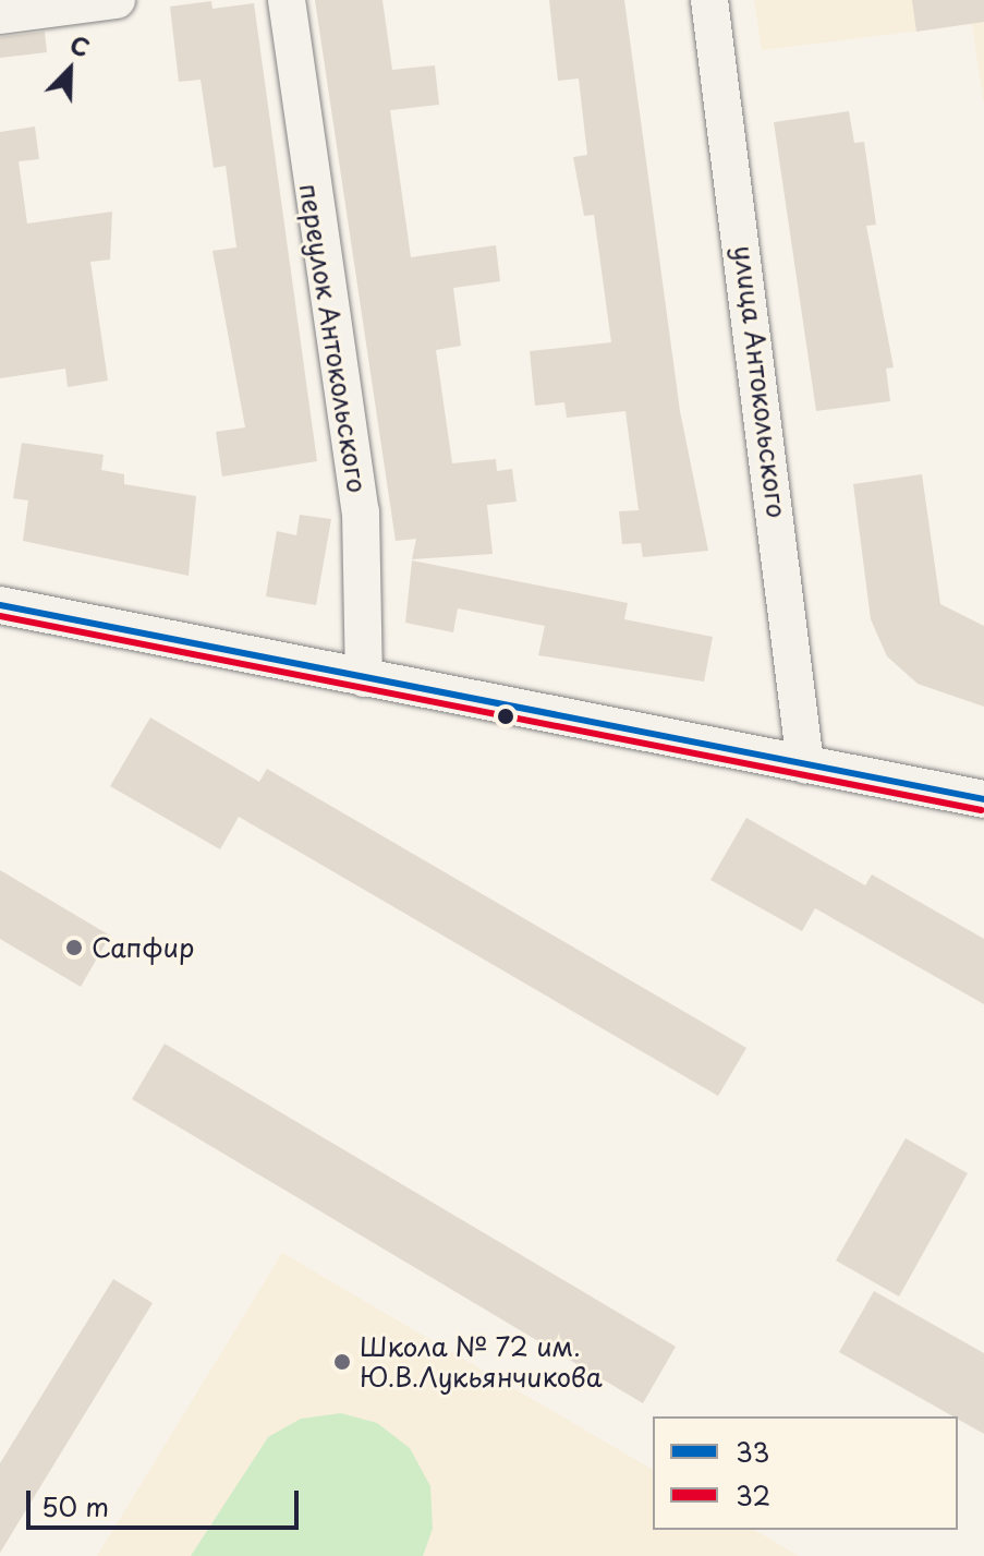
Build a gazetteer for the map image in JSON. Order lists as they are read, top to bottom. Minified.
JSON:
{"streets":{"street":["переулок Антокольского","улица Антокольского"]},"places":["Сапфир","Школа № 72 им. Ю.В.Лукьянчикова"],"lines":["transit line 33","transit line 32"],"legend":["33","32"],"scale_bar":"50 m","north":"top right"}
